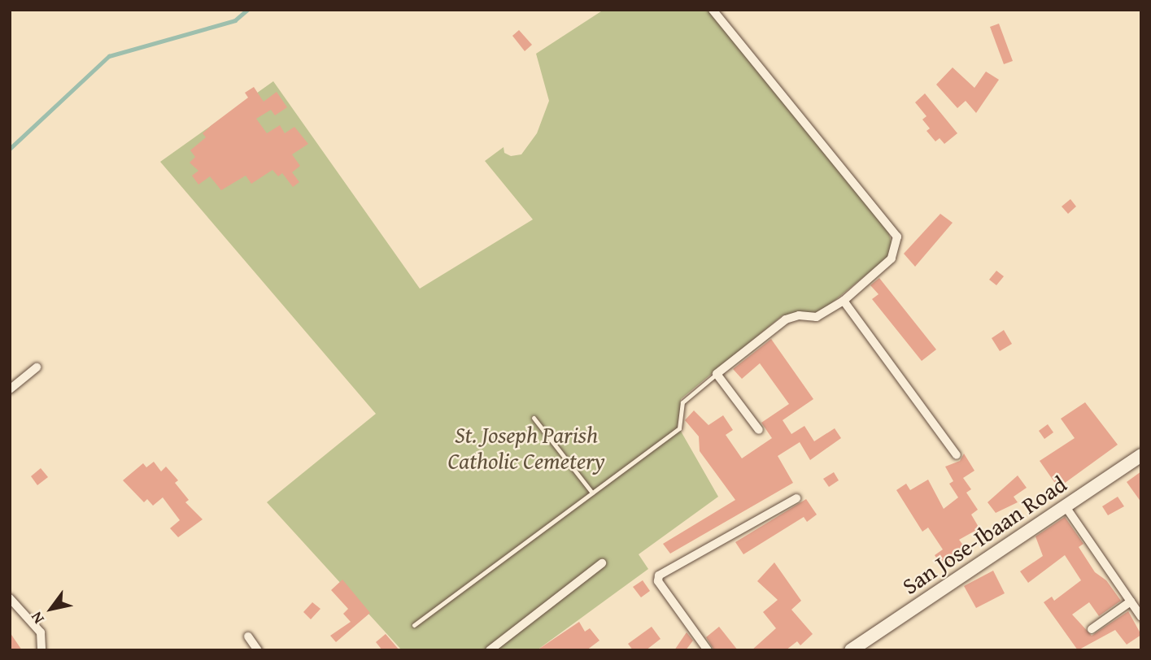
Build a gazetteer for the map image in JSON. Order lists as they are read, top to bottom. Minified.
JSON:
{"streets":{"main road":["San Jose-Ibaan Road"]},"parks":["St. Joseph Parish Catholic Cemetery"],"north":"bottom left"}
